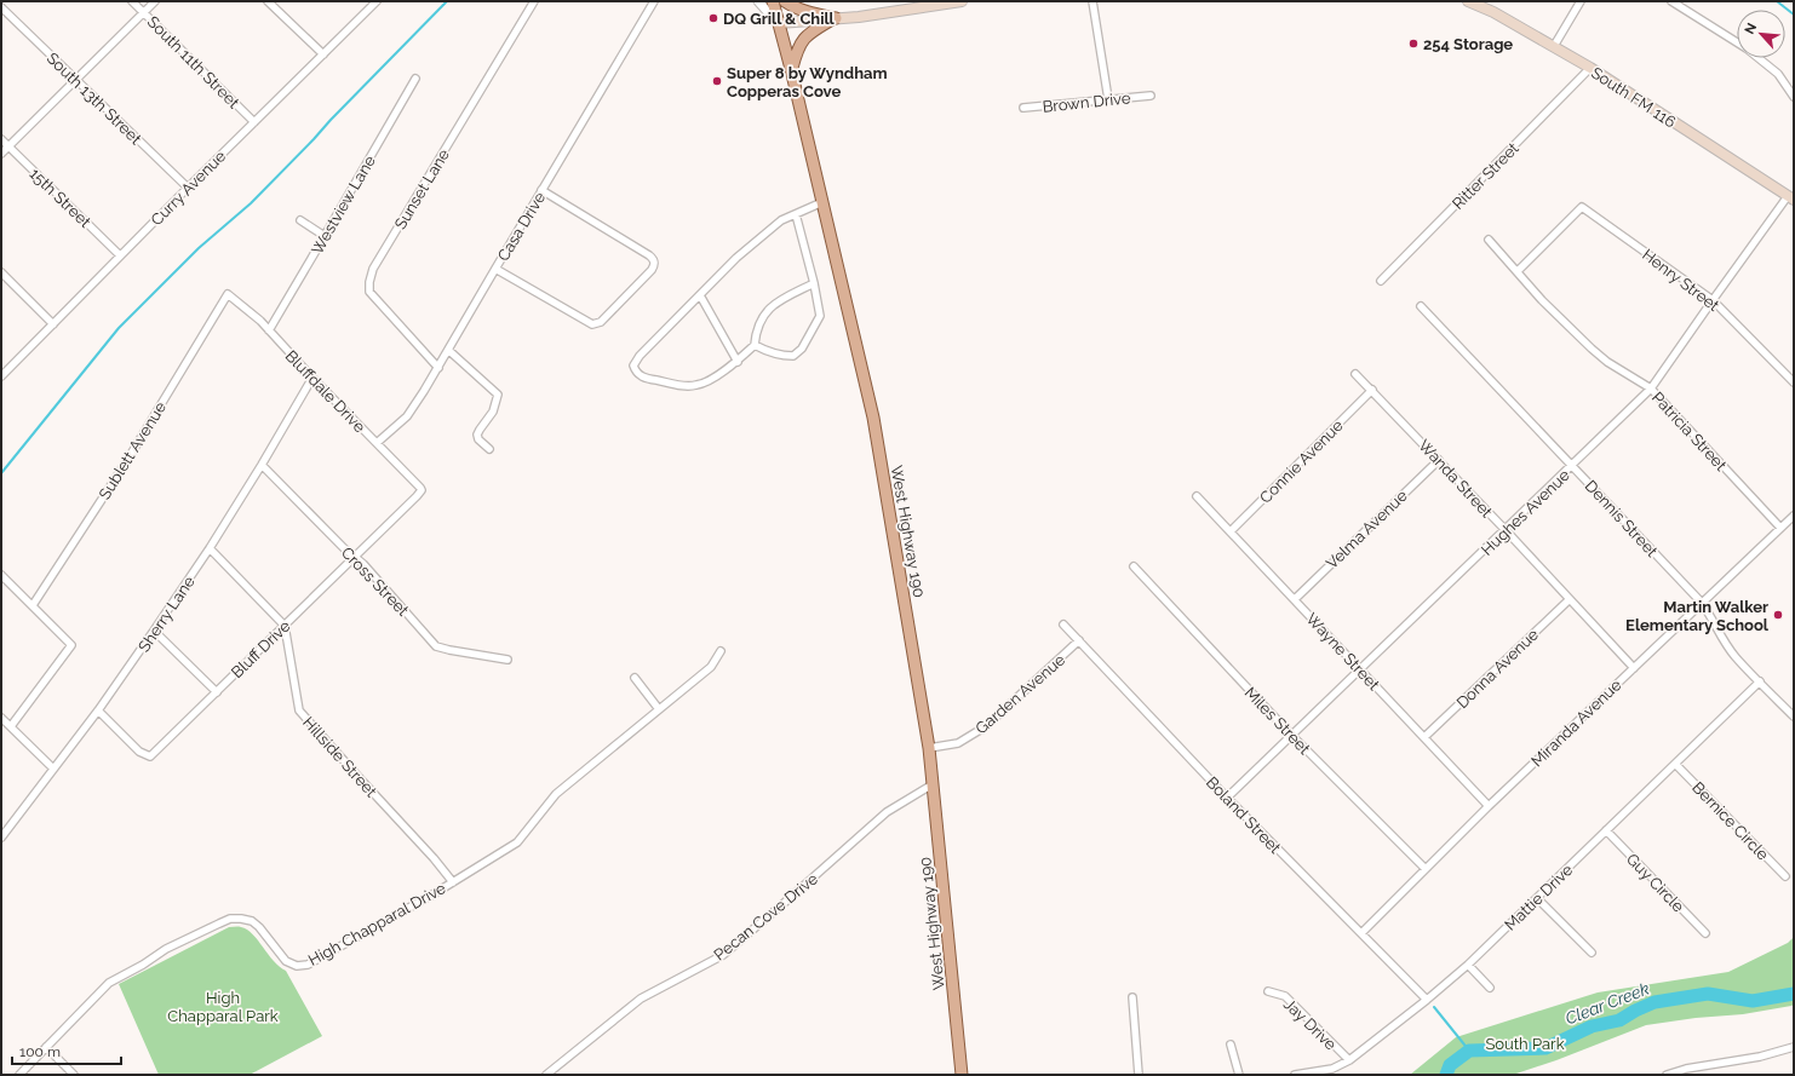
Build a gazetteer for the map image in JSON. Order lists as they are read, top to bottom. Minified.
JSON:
{"streets":{"main road":["South FM 116","West Highway 190"],"street":["South 11th Street","South 13th Street","Brown Drive","Ritter Street","Curry Avenue","Sunset Lane","15th Street","Westview Lane","Casa Drive","Henry Street","Bluffdale Drive","Patricia Street","Sublett Avenue","Connie Avenue","Wanda Street","Hughes Avenue","Dennis Street","Velma Avenue","Cross Street","Sherry Lane","Bluff Drive","Wayne Street","Donna Avenue","Garden Avenue","Miles Street","Miranda Avenue","Hillside Street","Boland Street","Bernice Circle","Guy Circle","Mattie Drive","Pecan Cove Drive","High Chapparal Drive","Jay Drive"]},"crossings":[["South 11th Street","Curry Avenue"],["South FM 116","Ritter Street"],["South FM 116","Hughes Avenue"],["South 13th Street","Curry Avenue"],["Curry Avenue","15th Street"],["Sunset Lane","Casa Drive"],["Westview Lane","Bluffdale Drive"],["Casa Drive","Bluffdale Drive"],["Henry Street","Patricia Street"],["Henry Street","Hughes Avenue"],["Bluffdale Drive","Sublett Avenue"],["Bluffdale Drive","Sherry Lane"],["Bluffdale Drive","Bluff Drive"],["Patricia Street","Hughes Avenue"],["Patricia Street","Miranda Avenue"],["Connie Avenue","Wanda Street"],["Connie Avenue","Wayne Street"],["Wanda Street","Hughes Avenue"],["Wanda Street","Velma Avenue"],["Wanda Street","Donna Avenue"],["Wanda Street","Miranda Avenue"],["Hughes Avenue","Dennis Street"],["Hughes Avenue","Wayne Street"],["Hughes Avenue","Miles Street"],["Hughes Avenue","Boland Street"],["Dennis Street","Miranda Avenue"],["Dennis Street","Mattie Drive"],["Velma Avenue","Wayne Street"],["West Highway 190","Garden Avenue"],["West Highway 190","Pecan Cove Drive"],["Cross Street","Sherry Lane"],["Cross Street","Bluff Drive"],["Sherry Lane","Bluff Drive"],["Bluff Drive","Hillside Street"],["Wayne Street","Donna Avenue"],["Wayne Street","Miranda Avenue"],["Garden Avenue","Boland Street"],["Miles Street","Miranda Avenue"],["Miranda Avenue","Boland Street"],["Hillside Street","High Chapparal Drive"],["Boland Street","Mattie Drive"],["Bernice Circle","Mattie Drive"],["Guy Circle","Mattie Drive"],["Mattie Drive","Jay Drive"]],"water":["Clear Creek"],"parks":["High Chapparal Park","South Park"],"places":["DQ Grill & Chill","254 Storage","Super 8 by Wyndham Copperas Cove","Martin Walker Elementary School"],"scale_bar":"100 m","north":"top left"}
